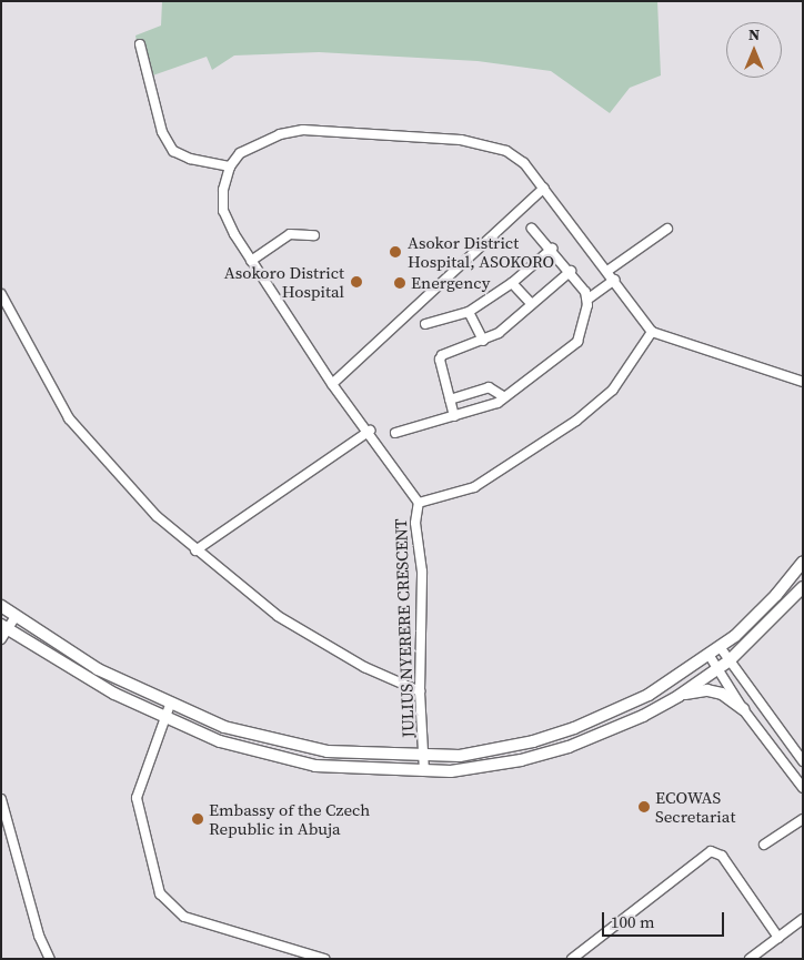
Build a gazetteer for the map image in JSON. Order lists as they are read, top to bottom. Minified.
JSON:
{"streets":{"street":["JULIUS NYERERE CRESCENT"]},"places":["Asokor District Hospital, ASOKORO","Asokoro District Hospital","Energency","ECOWAS Secretariat","Embassy of the Czech Republic in Abuja"],"scale_bar":"100 m","north":"top"}
